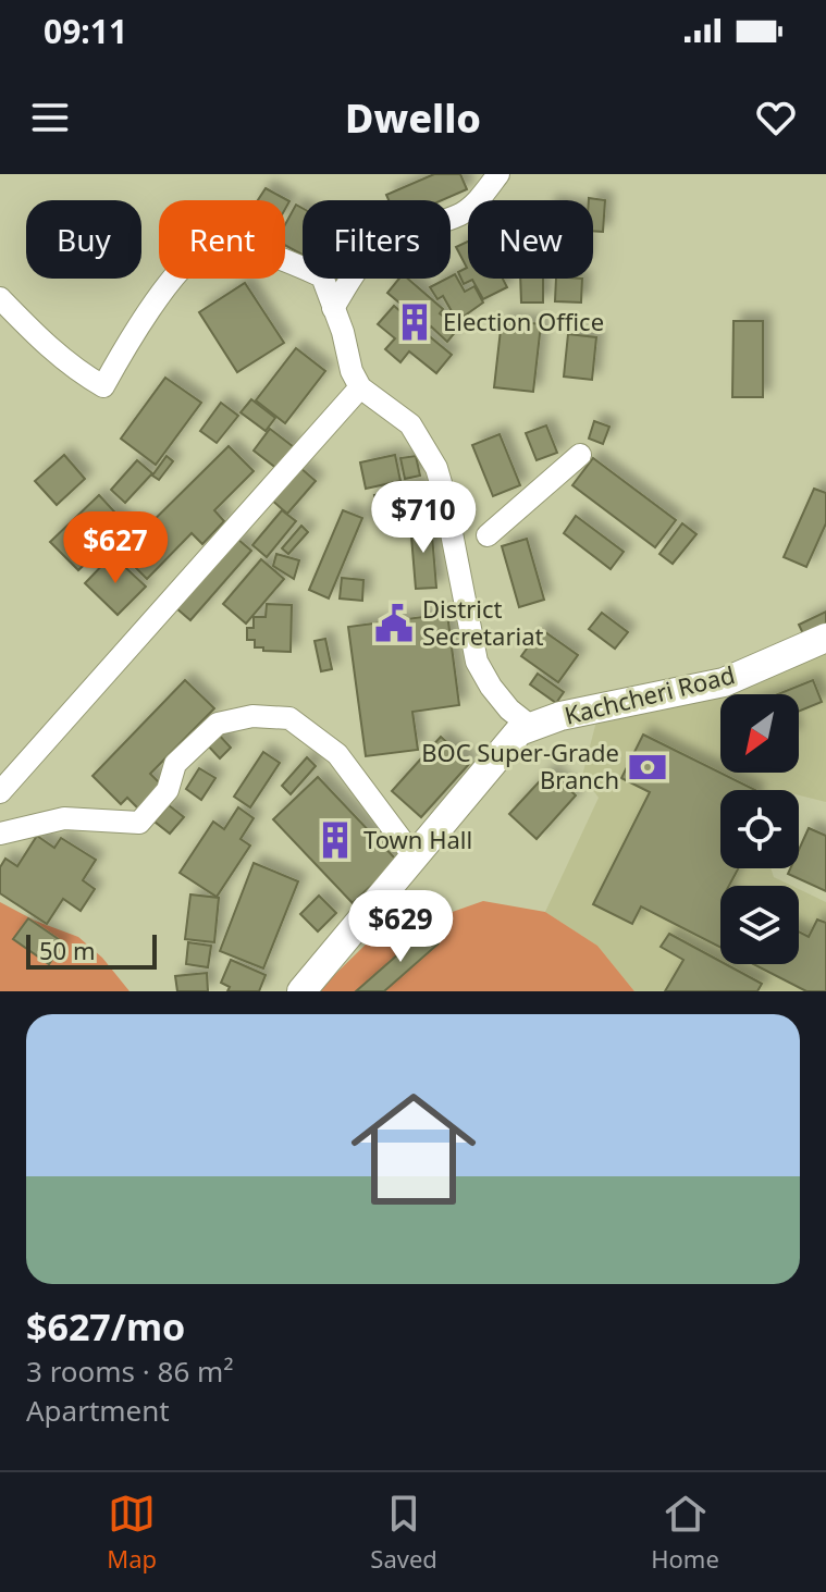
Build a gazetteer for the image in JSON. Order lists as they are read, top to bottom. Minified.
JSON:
{"streets":{"main road":["Kachcheri Road"]},"places":{"building":["Election Office","Town Hall"],"public building":["District Secretariat"],"bank":["BOC Super-Grade Branch"]},"scale_bar":"50 m","north":"bottom left","page":{"status":"09:11","header":"Dwello","chip":["Buy","Rent","Filters","New"],"price":["$710","$627","$629"],"scale":"50 m","list":[{"name":"$627/mo","note":"3 rooms · 86 m² · Apartment"}],"tabs":["Map","Saved","Home"]}}
